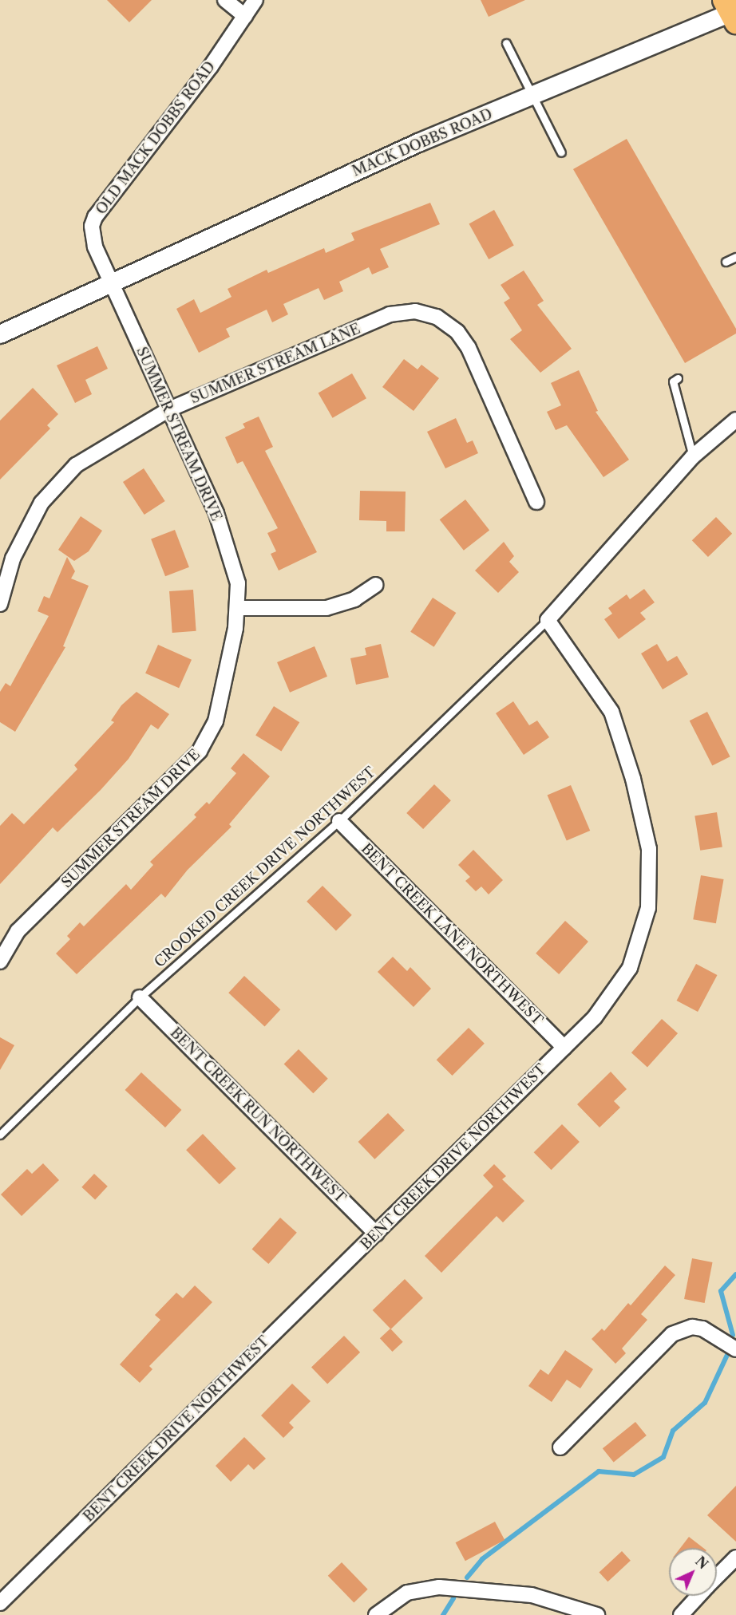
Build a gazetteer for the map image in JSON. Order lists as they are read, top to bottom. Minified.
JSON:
{"streets":{"street":["OLD MACK DOBBS ROAD","MACK DOBBS ROAD","SUMMER STREAM LANE","SUMMER STREAM DRIVE","BENT CREEK LANE NORTHWEST","BENT CREEK RUN NORTHWEST","BENT CREEK DRIVE NORTHWEST"],"lane":["CROOKED CREEK DRIVE NORTHWEST"]},"crossings":[["OLD MACK DOBBS ROAD","MACK DOBBS ROAD"],["OLD MACK DOBBS ROAD","SUMMER STREAM DRIVE"],["MACK DOBBS ROAD","SUMMER STREAM DRIVE"],["SUMMER STREAM LANE","SUMMER STREAM DRIVE"],["CROOKED CREEK DRIVE NORTHWEST","BENT CREEK LANE NORTHWEST"],["CROOKED CREEK DRIVE NORTHWEST","BENT CREEK RUN NORTHWEST"],["CROOKED CREEK DRIVE NORTHWEST","BENT CREEK DRIVE NORTHWEST"],["BENT CREEK LANE NORTHWEST","BENT CREEK DRIVE NORTHWEST"],["BENT CREEK RUN NORTHWEST","BENT CREEK DRIVE NORTHWEST"]],"north":"top right"}
